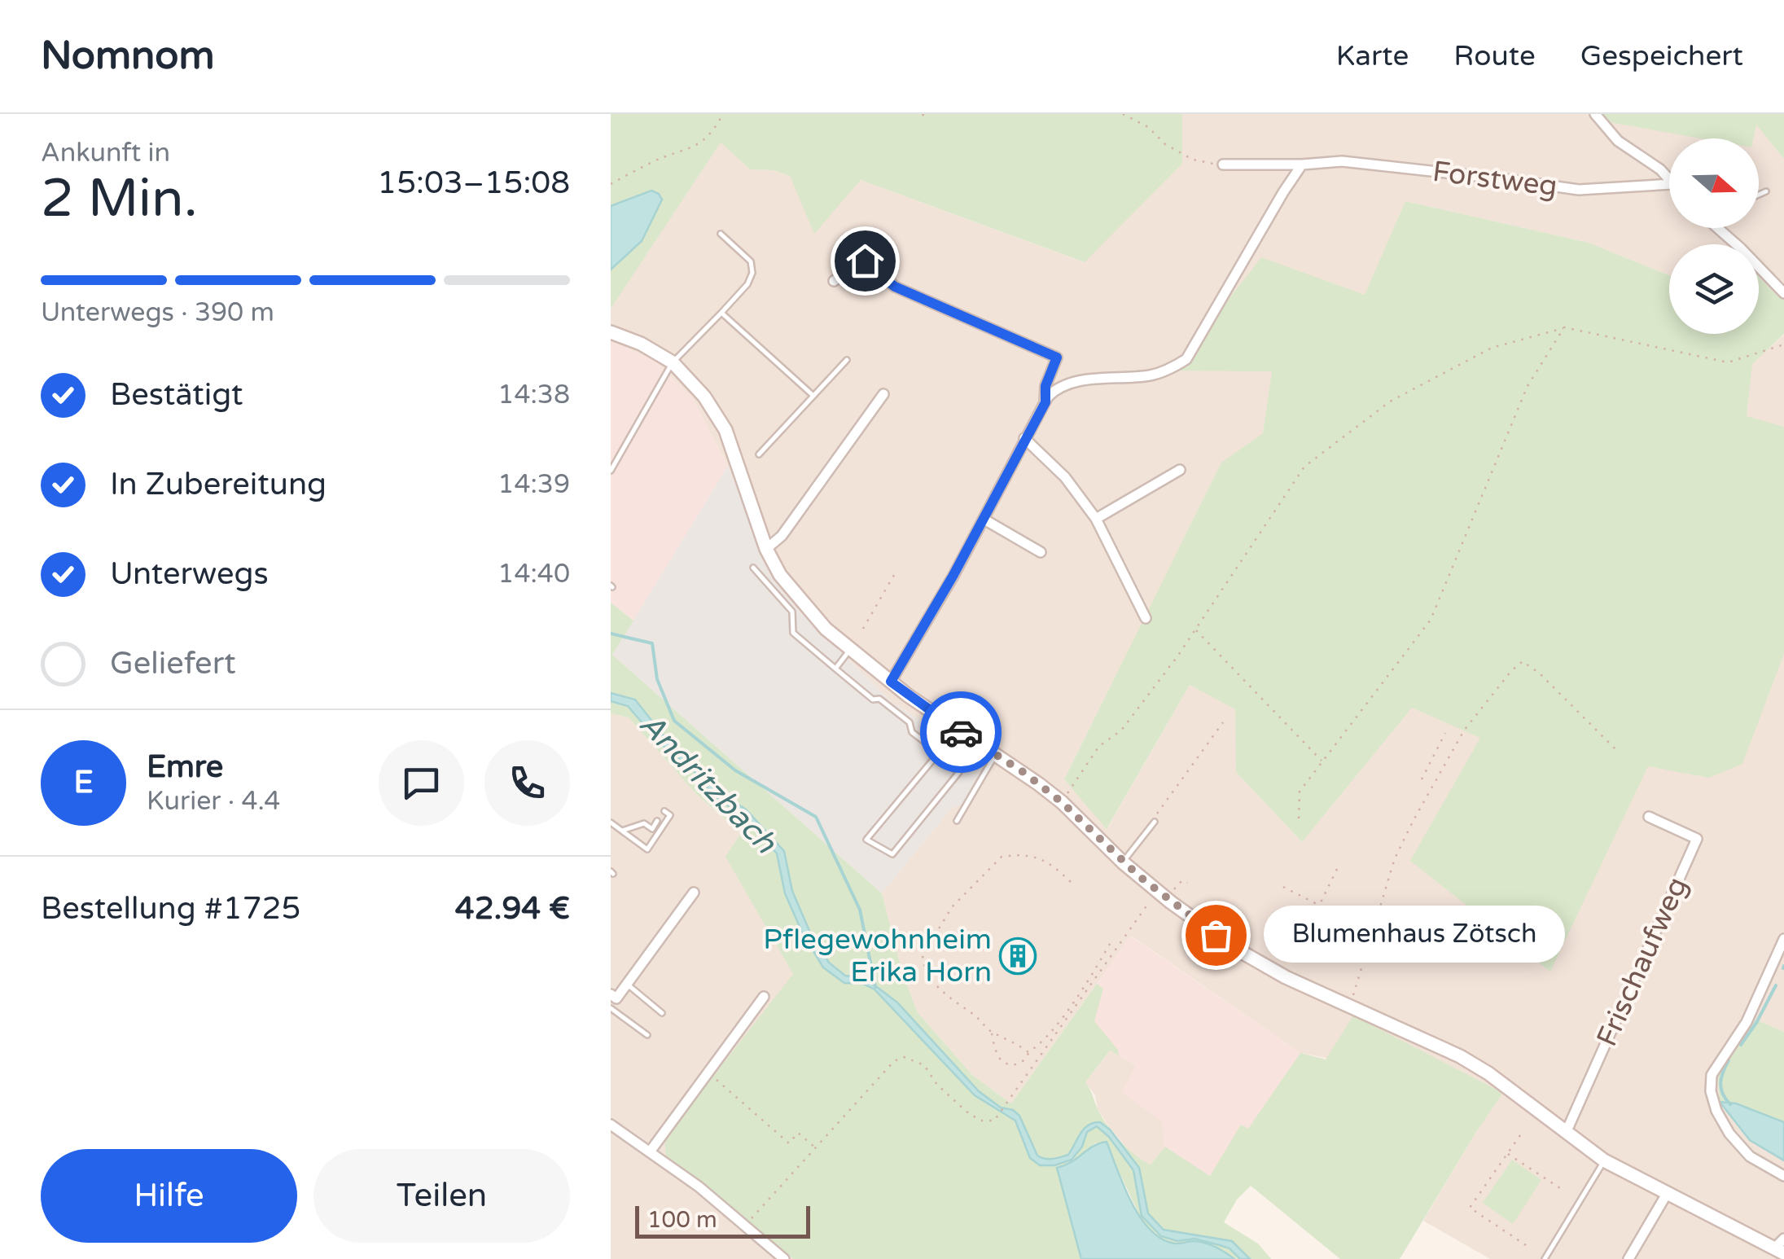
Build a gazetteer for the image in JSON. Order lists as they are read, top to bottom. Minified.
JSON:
{"streets":{"street":["Forstweg","Frischaufweg"]},"water":["Andritzbach"],"places":{"other":["Blumenhaus Zötsch"],"building":["Pflegewohnheim Erika Horn"]},"scale_bar":"100 m","north":"right","page":{"header":"Nomnom","nav":["Karte","Route","Gespeichert"],"heading":["2 Min.","Ankunft in","15:03–15:08"],"panel":["Emre","Kurier · 4.4","Bestellung #1725","42.94 €"],"bar":"Unterwegs · 390 m","list":[["Bestätigt","14:38"],["In Zubereitung","14:39"],["Unterwegs","14:40"],"Geliefert"],"round":"E","bubble":"Blumenhaus Zötsch","buttons":["Hilfe","Teilen"],"scale":"100 m"}}
